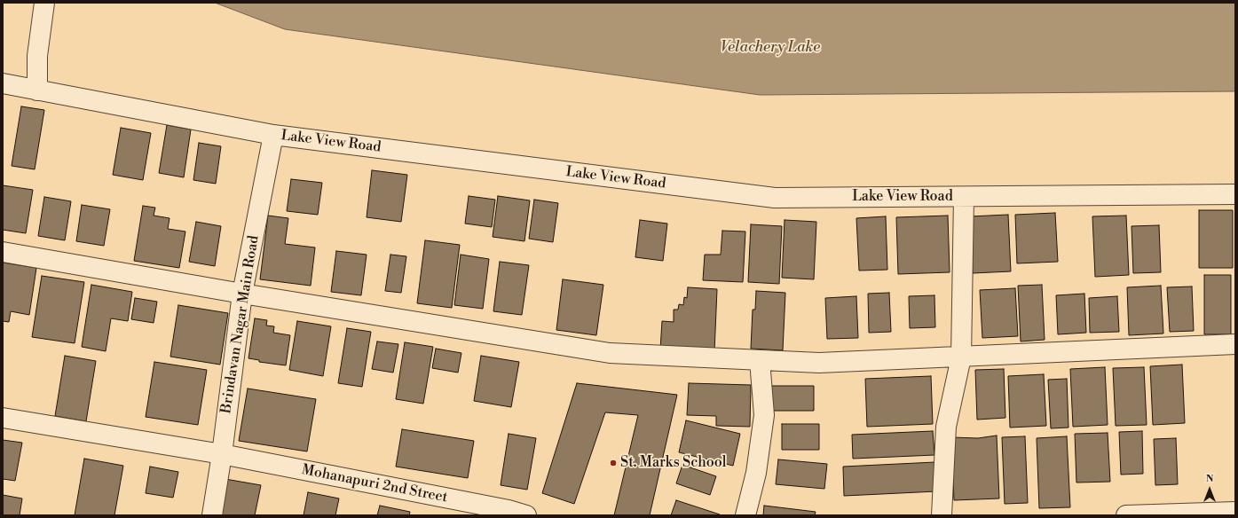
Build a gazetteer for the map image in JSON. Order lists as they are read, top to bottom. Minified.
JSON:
{"streets":{"street":["Lake View Road","Brindavan Nagar Main Road","Mohanapuri 2nd Street"]},"crossings":[["Lake View Road","Brindavan Nagar Main Road"],["Brindavan Nagar Main Road","Mohanapuri 2nd Street"]],"water":["Velachery Lake"],"places":["St. Marks School"],"north":"top"}
